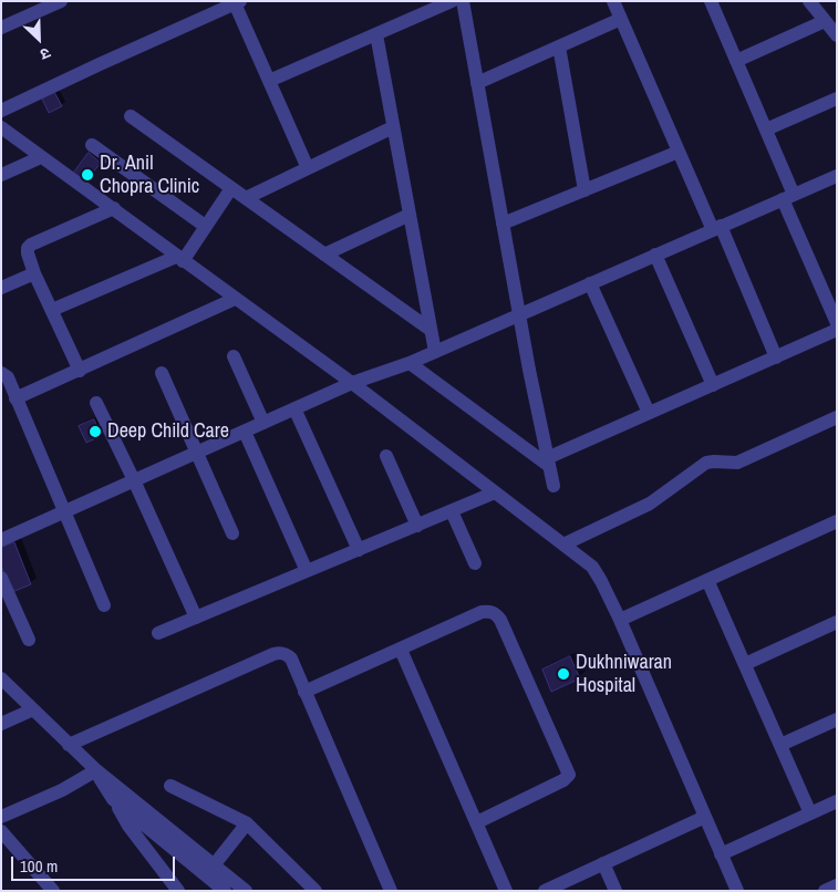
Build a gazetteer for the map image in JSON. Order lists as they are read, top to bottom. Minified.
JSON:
{"places":["Dr. Anil Chopra Clinic","Deep Child Care","Dukhniwaran Hospital"],"scale_bar":"100 m","north":"bottom right"}
